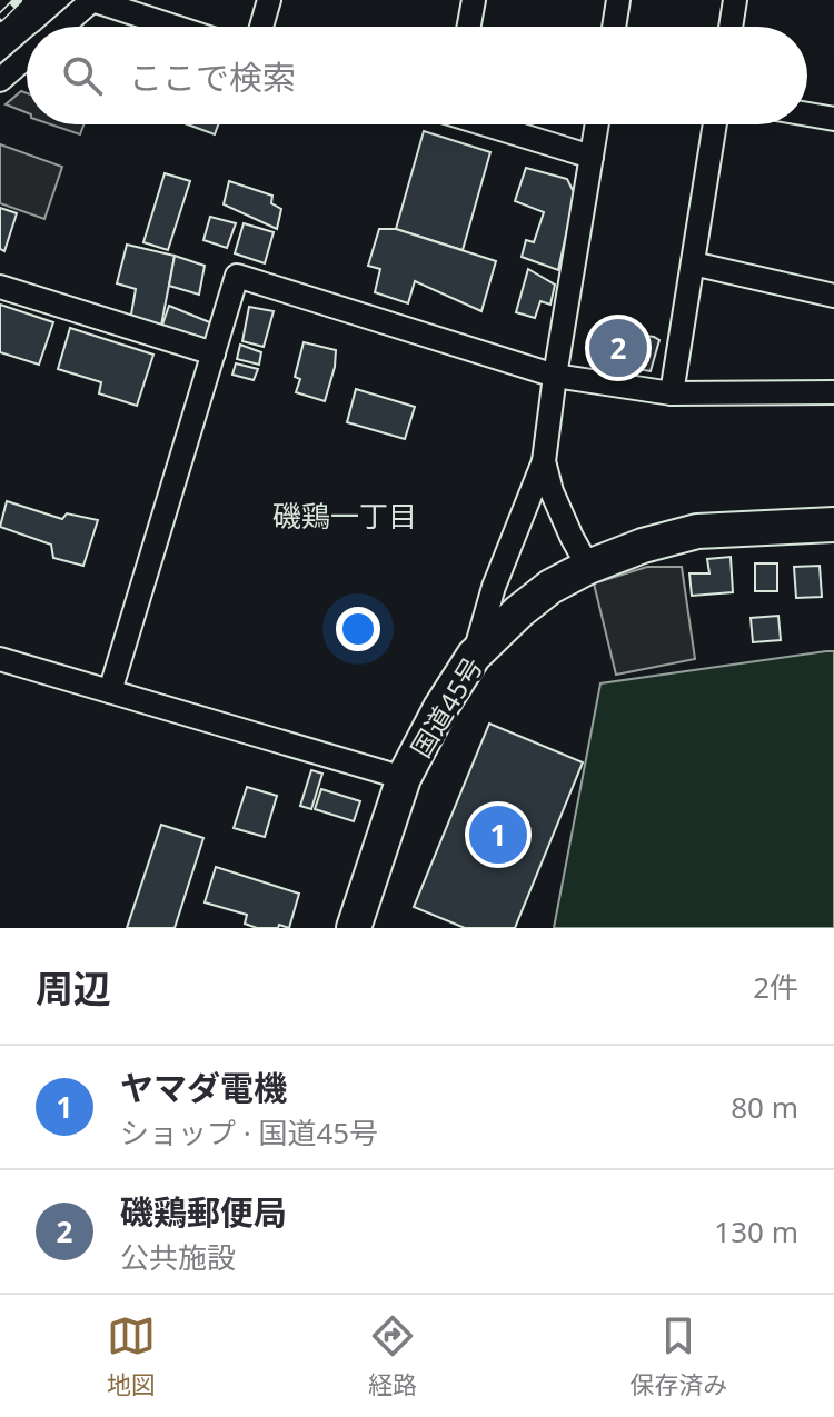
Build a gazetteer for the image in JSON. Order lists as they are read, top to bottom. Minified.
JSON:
{"streets":{"highway":["国道45号"]},"districts":["磯鶏一丁目"],"page":{"search":"ここで検索","pins":["2","1"],"heading":["周辺","2件"],"list":[{"mark":"1","name":"ヤマダ電機","note":"ショップ · 国道45号","value":"80 m"},{"mark":"2","name":"磯鶏郵便局","note":"公共施設","value":"130 m"}],"nav":["地図","経路","保存済み"]}}
